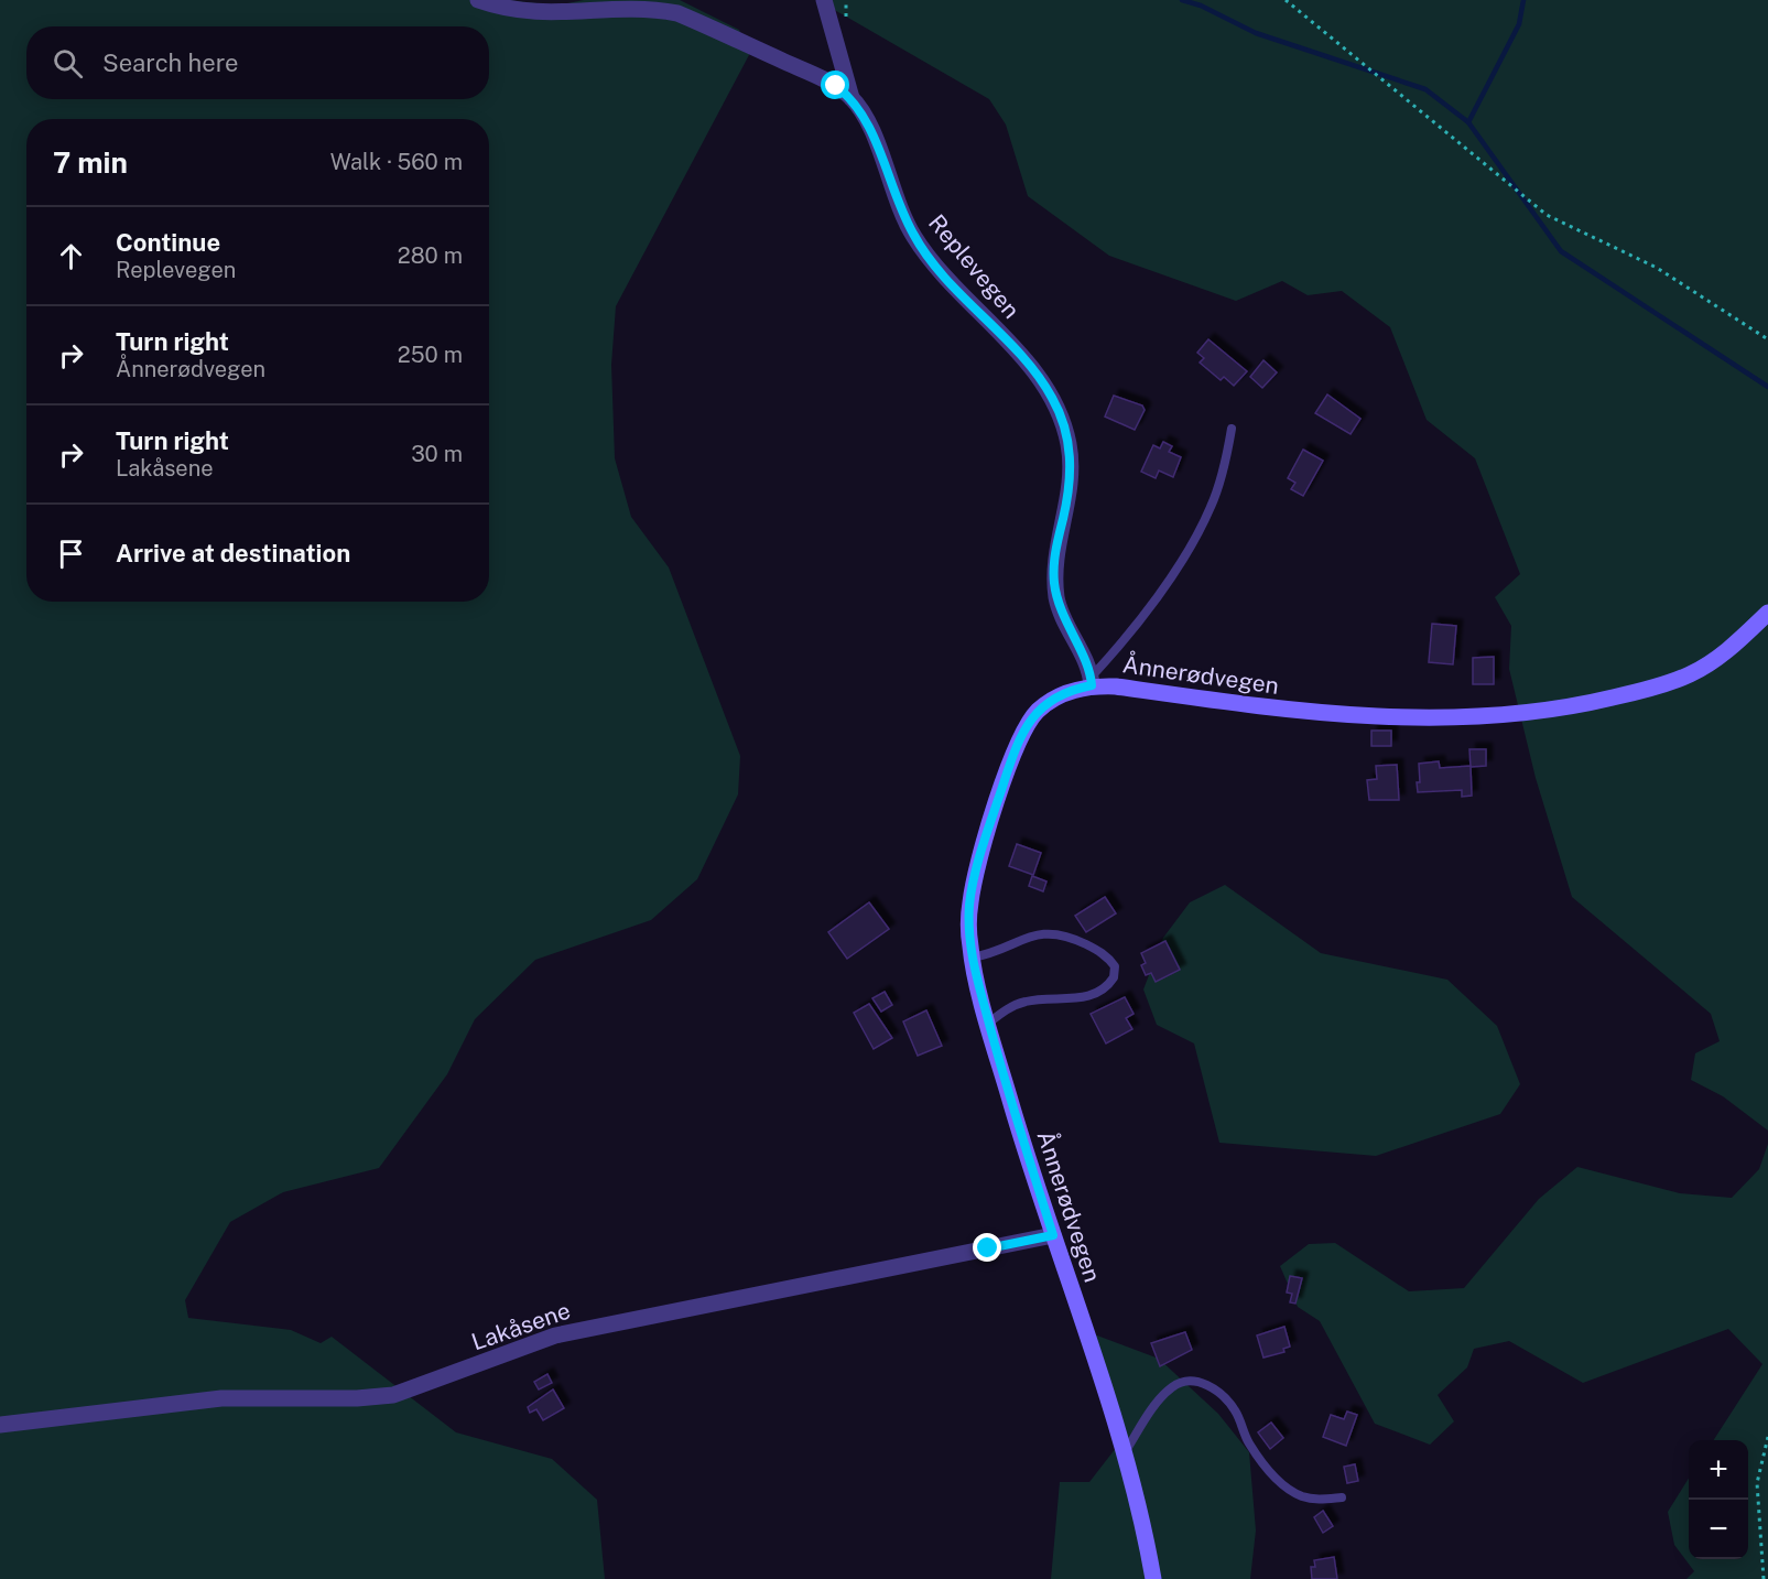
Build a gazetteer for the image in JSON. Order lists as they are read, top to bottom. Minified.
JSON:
{"streets":{"main road":["Ånnerødvegen"],"street":["Replevegen","Lakåsene"]},"crossings":[["Replevegen","Ånnerødvegen"],["Ånnerødvegen","Lakåsene"]],"page":{"search":"Search here","heading":["7 min","Walk · 560 m"],"list":[["Continue","Replevegen","280 m"],["Turn right","Ånnerødvegen","250 m"],["Turn right","Lakåsene","30 m"],"Arrive at destination"],"map_buttons":["+","−"]}}
